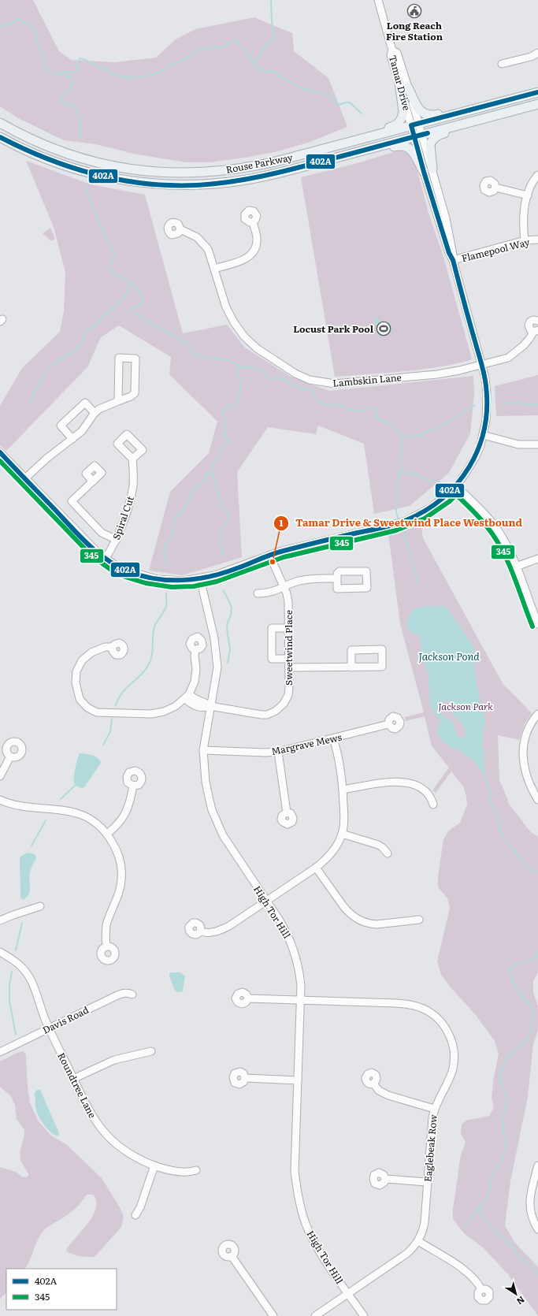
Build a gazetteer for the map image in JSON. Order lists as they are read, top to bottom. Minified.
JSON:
{"streets":{"main road":["Rouse Parkway"],"street":["Tamar Drive","Flamepool Way","Lambskin Lane","Spiral Cut","Sweetwind Place","Margrave Mews","High Tor Hill","Davis Road","Roundtree Lane","Eaglebeak Row"]},"crossings":[["Tamar Drive","Rouse Parkway"],["Tamar Drive","Flamepool Way"],["Tamar Drive","Lambskin Lane"],["Tamar Drive","Spiral Cut"],["Tamar Drive","Sweetwind Place"],["Tamar Drive","High Tor Hill"],["Sweetwind Place","High Tor Hill"],["Margrave Mews","High Tor Hill"],["High Tor Hill","Eaglebeak Row"],["Davis Road","Roundtree Lane"]],"water":["Jackson Pond"],"parks":["Jackson Park"],"places":{"public building":["Long Reach Fire Station"],"sports":["Locust Park Pool"],"other":["Tamar Drive & Sweetwind Place Westbound"]},"lines":["transit line 402A","transit line 345"],"legend":["402A","345"],"north":"bottom right"}
